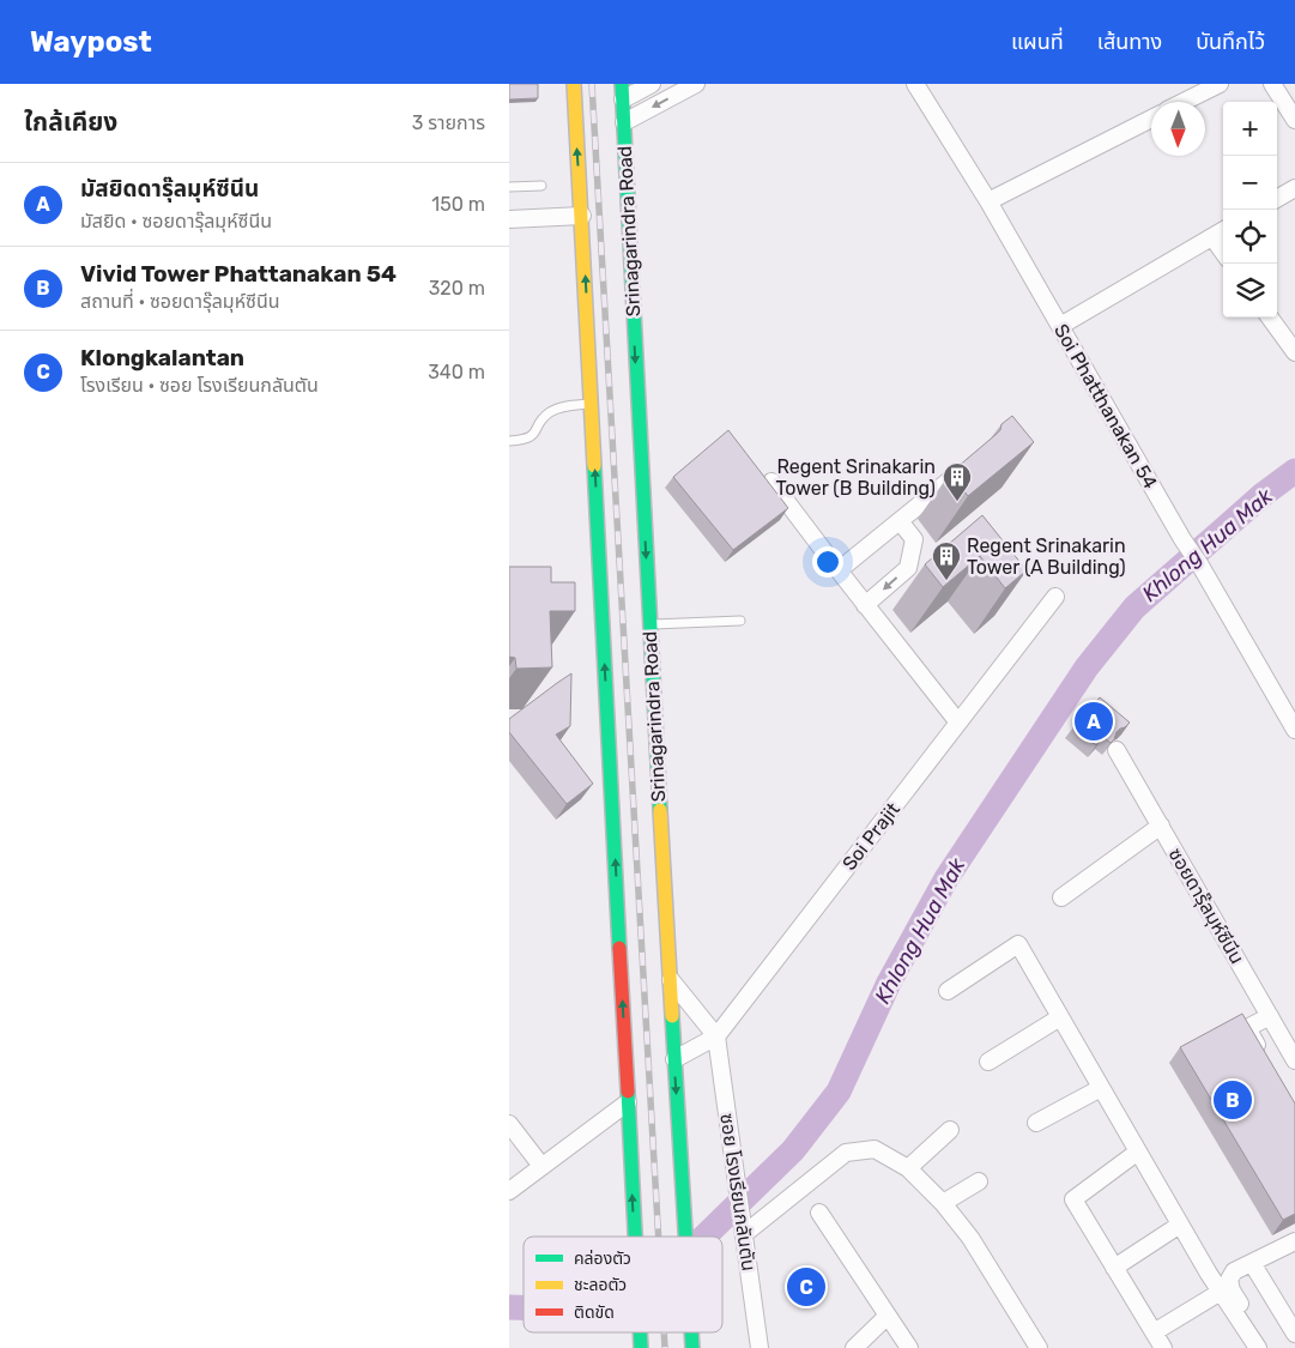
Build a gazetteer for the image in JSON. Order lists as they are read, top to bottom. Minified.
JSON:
{"streets":{"main road":["Srinagarindra Road"],"street":["Soi Phatthanakan 54","Soi Prajit","ซอยดารุ๊ลมุห์ซีนีน","ซอย โรงเรียนกลันตัน"]},"crossings":[["Srinagarindra Road","Soi Prajit"],["Soi Prajit","ซอย โรงเรียนกลันตัน"]],"water":["Khlong Hua Mak"],"places":{"building":["Regent Srinakarin Tower (B Building)","Regent Srinakarin Tower (A Building)"]},"legend":["คล่องตัว","ชะลอตัว","ติดขัด"],"north":"bottom","page":{"header":"Waypost","nav":["แผนที่","เส้นทาง","บันทึกไว้"],"heading":["ใกล้เคียง","3 รายการ"],"map_buttons":["+","−"],"list":[{"mark":"A","name":"มัสยิดดารุ๊ลมุห์ซีนีน","note":"มัสยิด · ซอยดารุ๊ลมุห์ซีนีน","value":"150 m"},{"mark":"B","name":"Vivid Tower Phattanakan 54","note":"สถานที่ · ซอยดารุ๊ลมุห์ซีนีน","value":"320 m"},{"mark":"C","name":"Klongkalantan","note":"โรงเรียน · ซอย โรงเรียนกลันตัน","value":"340 m"}],"pins":["A","B","C"]}}
